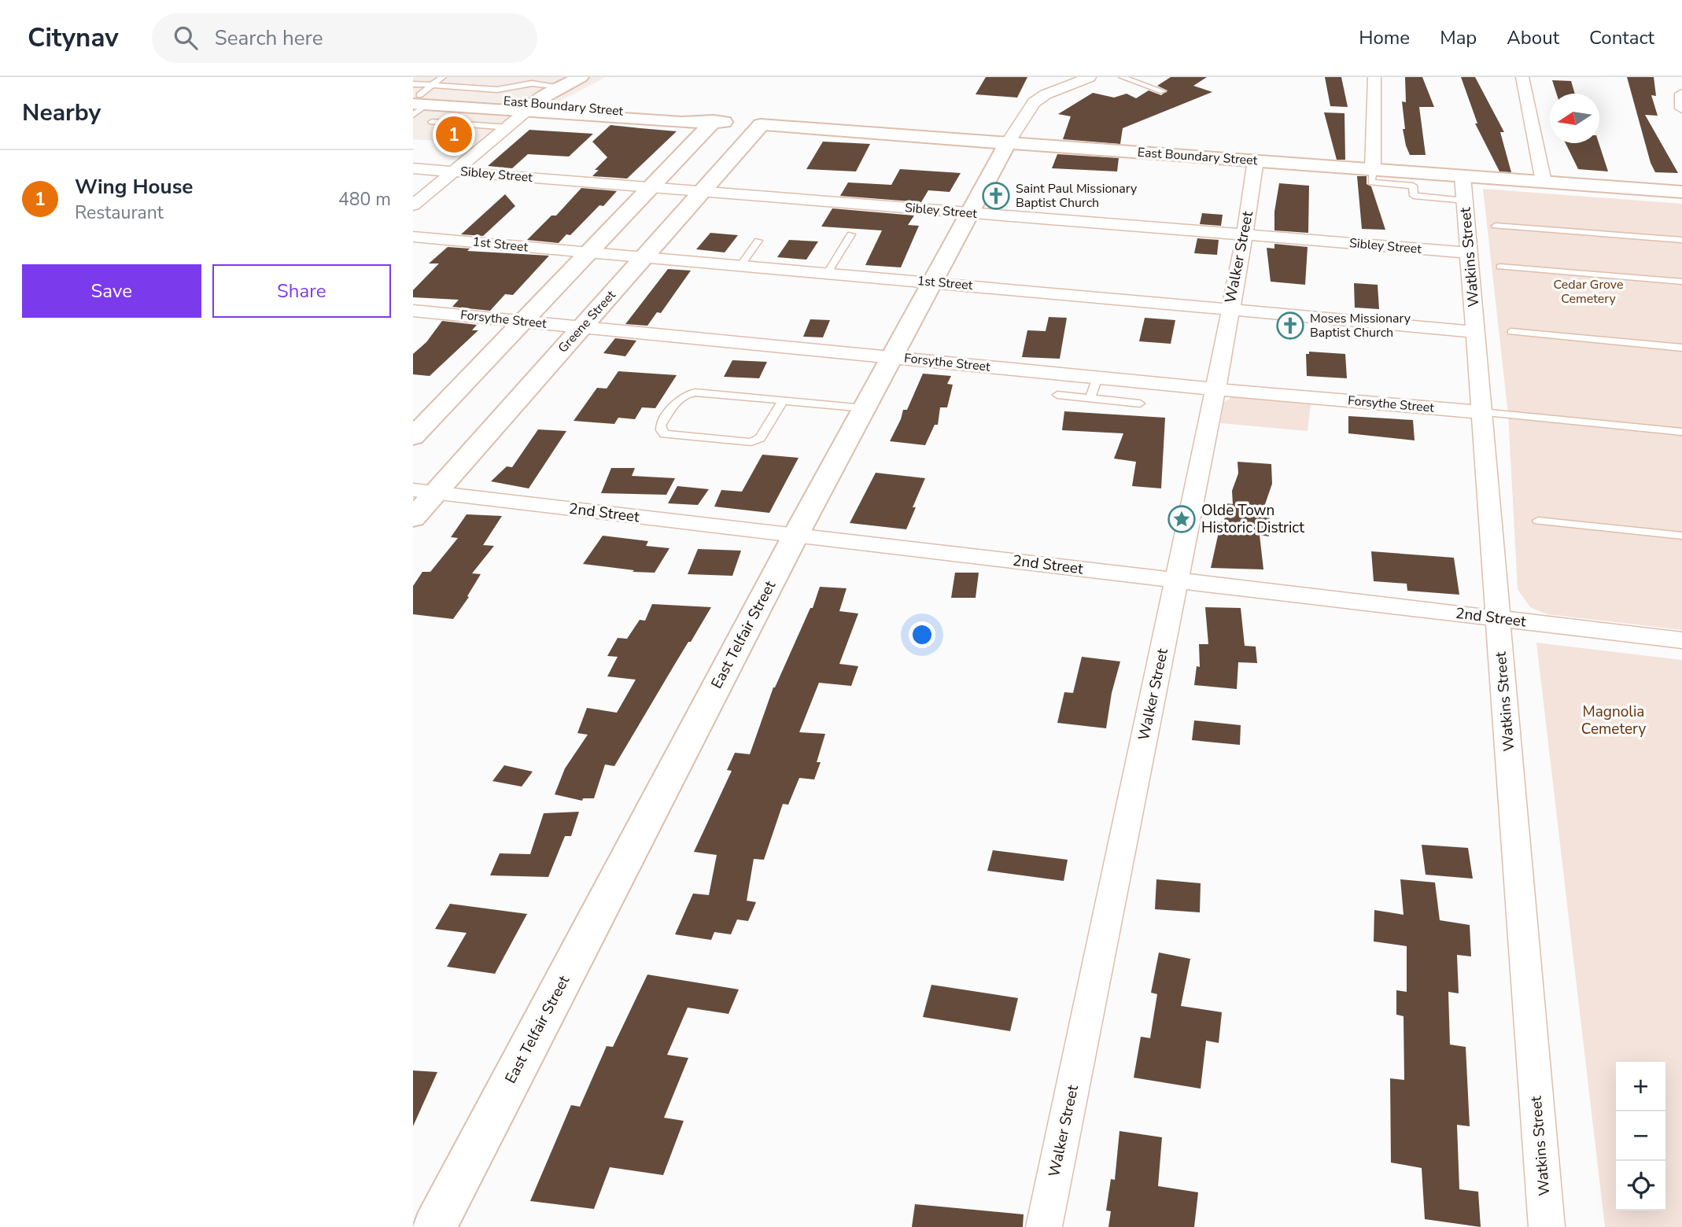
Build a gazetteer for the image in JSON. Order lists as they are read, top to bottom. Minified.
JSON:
{"streets":{"main road":["East Boundary Street","Greene Street","East Telfair Street"],"street":["Sibley Street","1st Street","Walker Street","Watkins Street","Forsythe Street","2nd Street"]},"crossings":[["East Boundary Street","Walker Street"],["East Boundary Street","Watkins Street"],["East Boundary Street","Greene Street"],["East Boundary Street","East Telfair Street"],["Sibley Street","Walker Street"],["Sibley Street","Watkins Street"],["Sibley Street","Greene Street"],["Sibley Street","East Telfair Street"],["1st Street","Walker Street"],["1st Street","Watkins Street"],["1st Street","Greene Street"],["1st Street","East Telfair Street"],["Walker Street","Forsythe Street"],["Walker Street","2nd Street"],["Watkins Street","Forsythe Street"],["Watkins Street","2nd Street"],["Forsythe Street","Greene Street"],["Forsythe Street","East Telfair Street"],["Greene Street","2nd Street"],["2nd Street","East Telfair Street"]],"parks":["Cedar Grove Cemetery","Magnolia Cemetery"],"places":{"church":["Saint Paul Missionary Baptist Church","Moses Missionary Baptist Church"],"place":["Olde Town Historic District"]},"north":"left","page":{"header":"Citynav","search":"Search here","nav":["Home","Map","About","Contact"],"heading":"Nearby","pins":"1","list":[{"mark":"1","name":"Wing House","note":"Restaurant","value":"480 m"}],"buttons":["Save","Share"],"map_buttons":["+","−"]}}
